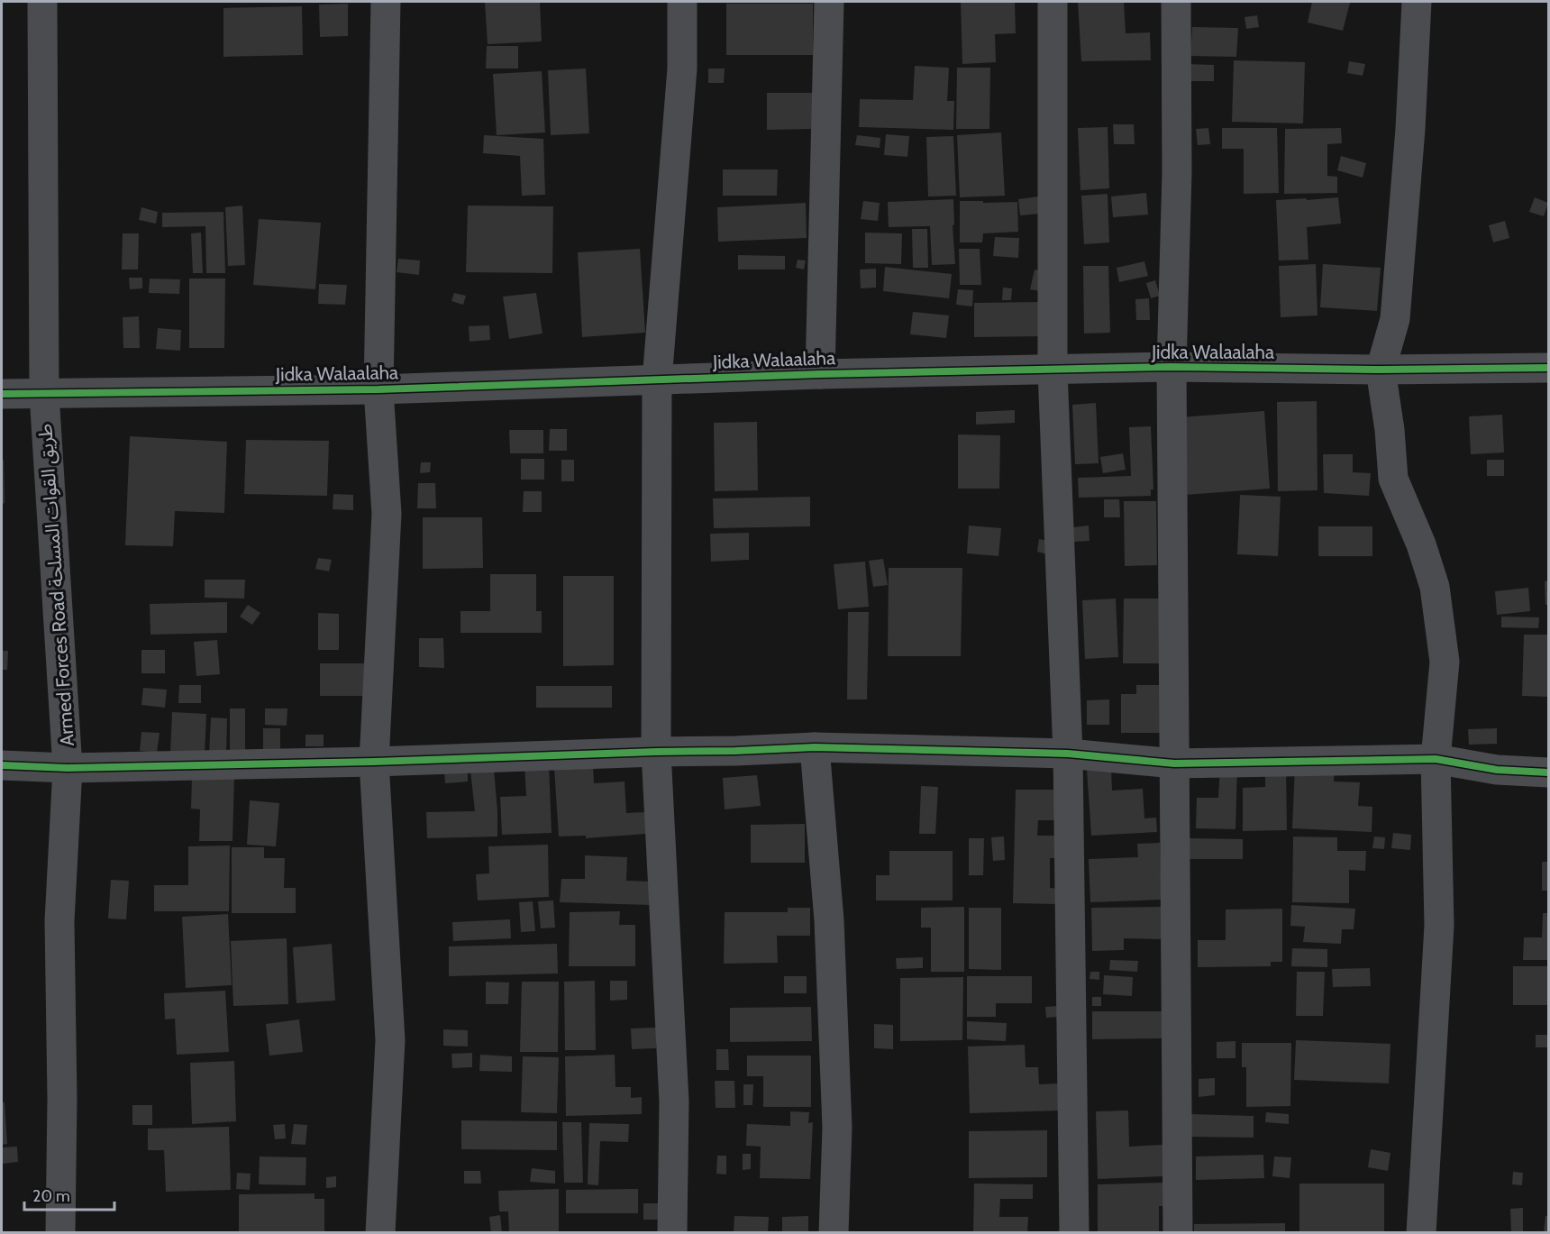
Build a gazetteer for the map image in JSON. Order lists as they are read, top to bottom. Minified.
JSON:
{"streets":{"street":["Jidka Walaalaha","Armed Forces Road طريق القوات المسلحة"]},"crossings":[["Jidka Walaalaha","Armed Forces Road طريق القوات المسلحة"]],"scale_bar":"20 m"}
